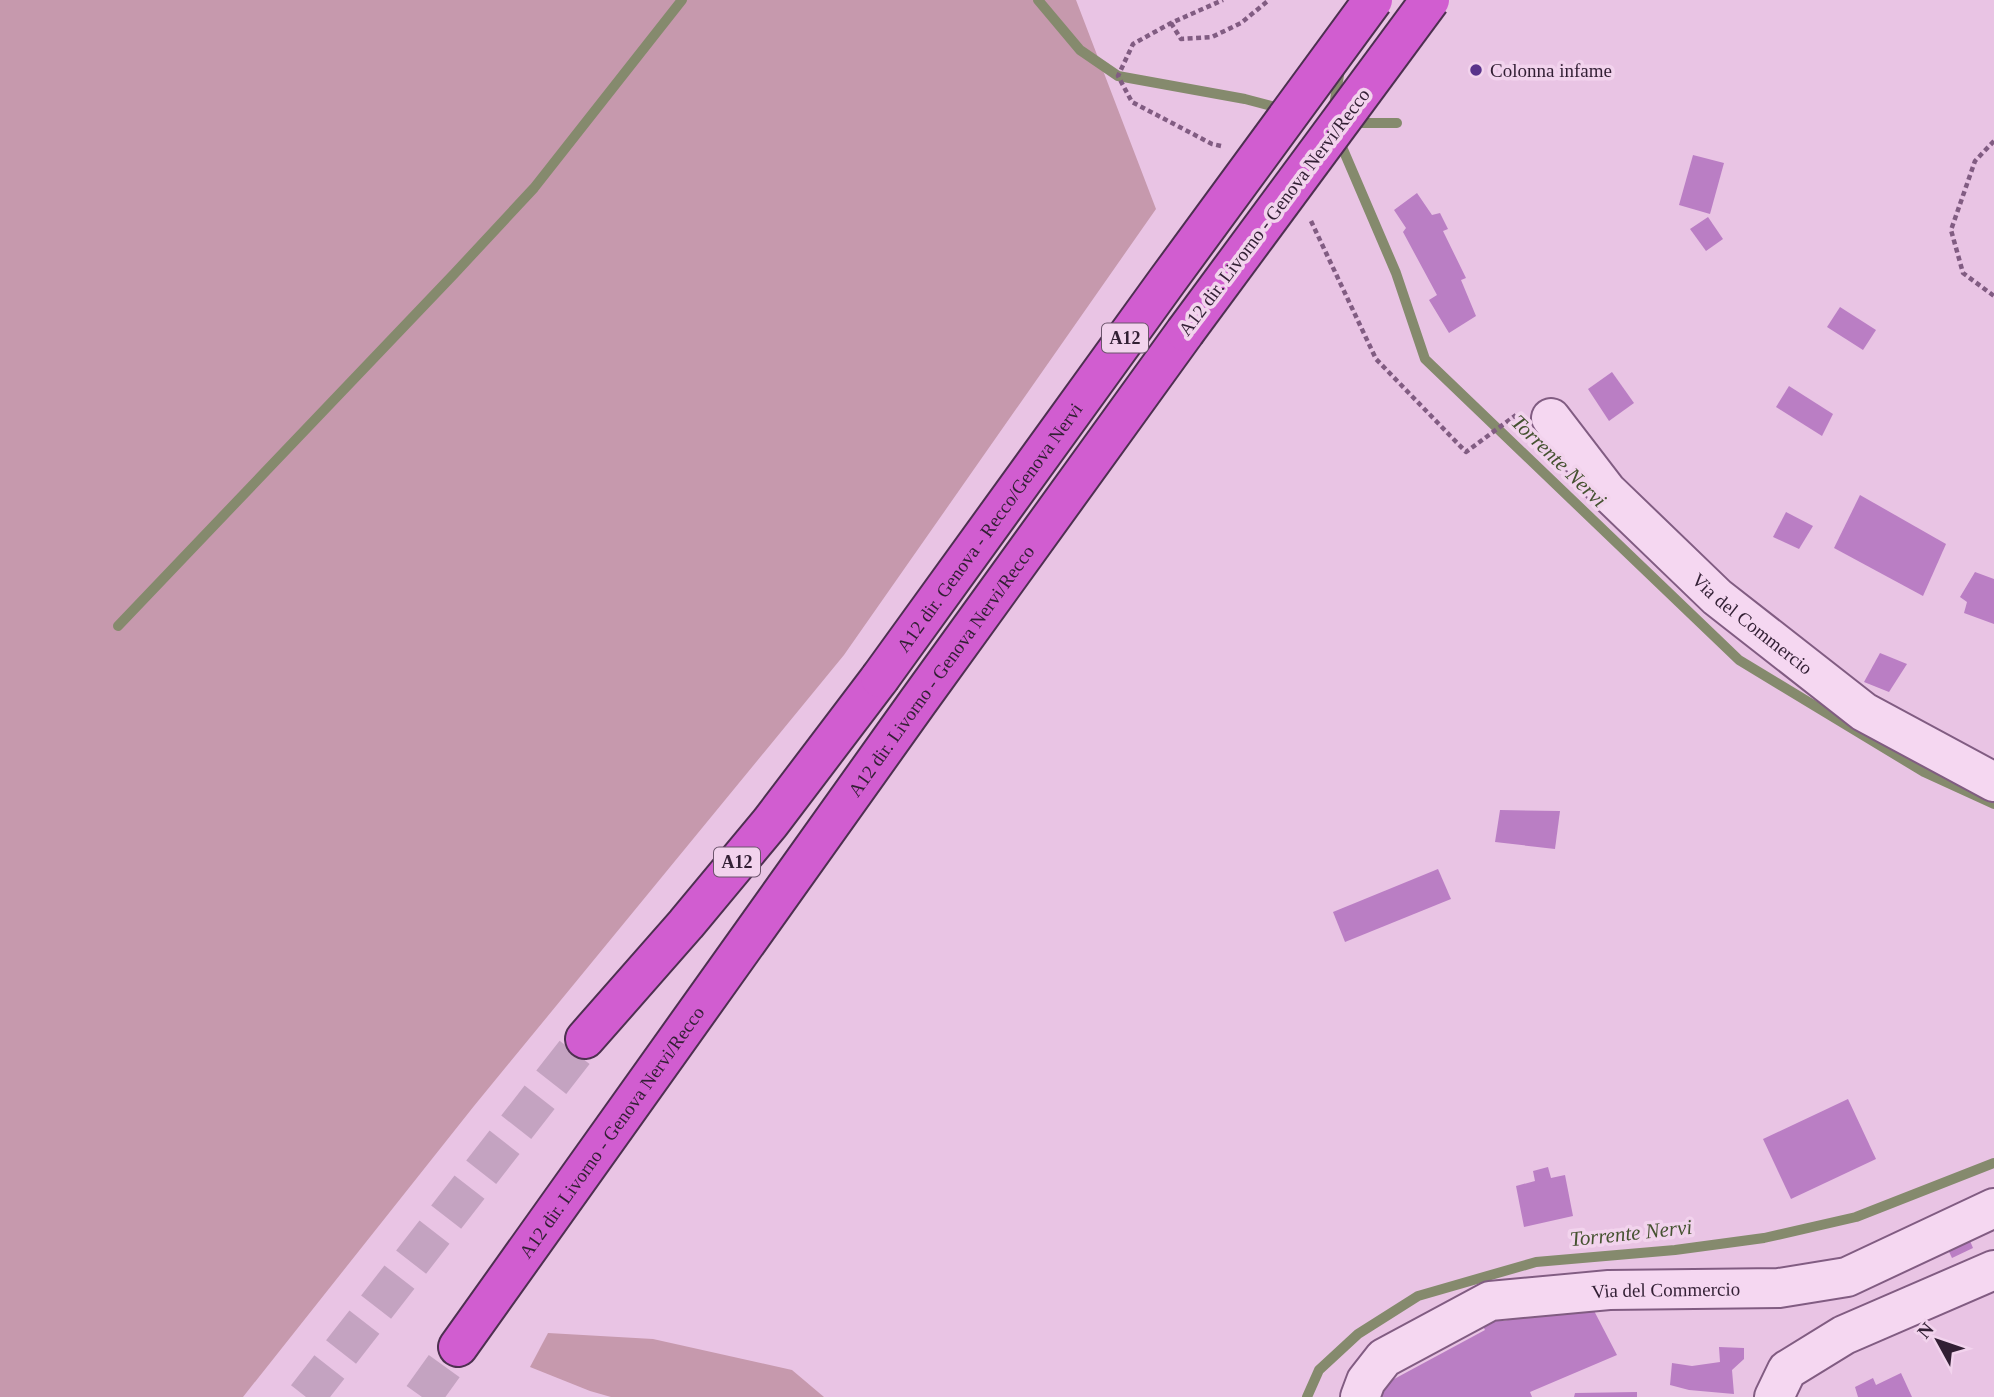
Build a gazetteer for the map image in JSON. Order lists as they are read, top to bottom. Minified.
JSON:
{"streets":{"highway":["A12 dir. Livorno - Genova Nervi/Recco","A12","A12 dir. Genova - Recco/Genova Nervi"],"street":["Via del Commercio"]},"water":["Torrente Nervi"],"places":["Colonna infame"],"north":"top left"}
